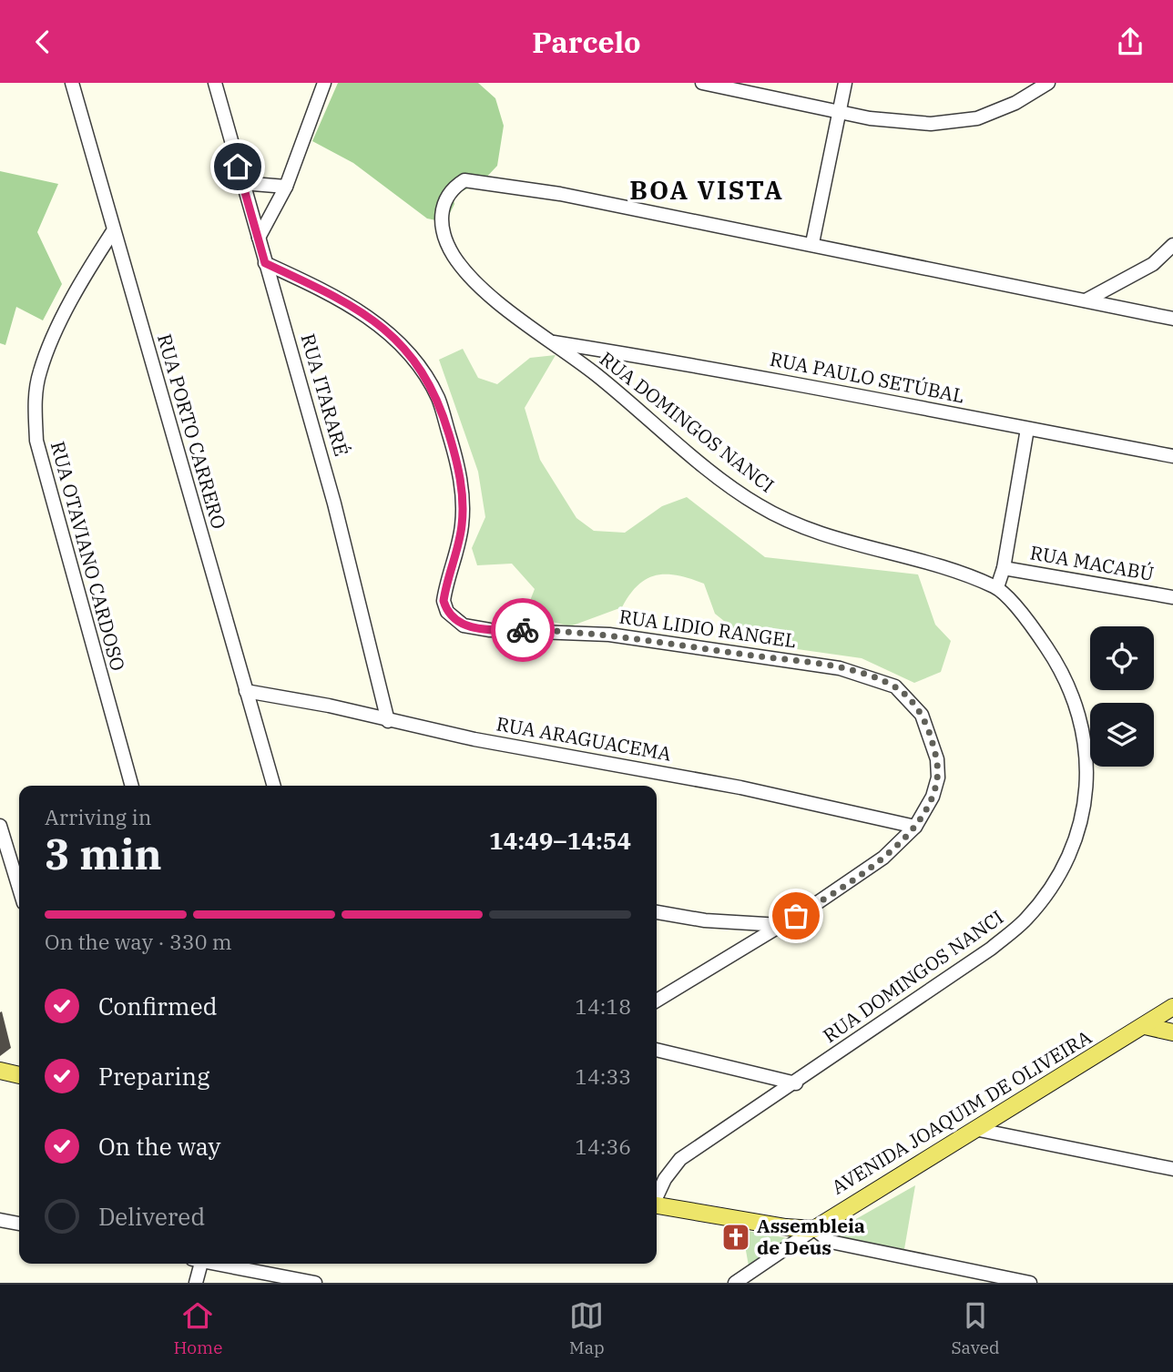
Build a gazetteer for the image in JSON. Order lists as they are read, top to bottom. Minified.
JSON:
{"streets":{"main road":["AVENIDA JOAQUIM DE OLIVEIRA"],"street":["RUA PAULO SETÚBAL","RUA ITARARÉ","RUA DOMINGOS NANCI","RUA PORTO CARRERO","RUA OTAVIANO CARDOSO","RUA MACABÚ","RUA LIDIO RANGEL","RUA ARAGUACEMA"]},"crossings":[["RUA PAULO SETÚBAL","RUA DOMINGOS NANCI"],["RUA ITARARÉ","RUA LIDIO RANGEL"],["RUA ITARARÉ","RUA ARAGUACEMA"],["RUA PORTO CARRERO","RUA OTAVIANO CARDOSO"],["RUA PORTO CARRERO","RUA ARAGUACEMA"],["RUA LIDIO RANGEL","RUA ARAGUACEMA"]],"districts":["BOA VISTA"],"places":{"church":["Assembleia de Deus"]},"page":{"header":"Parcelo","heading":["3 min","Arriving in","14:49–14:54"],"bar":"On the way · 330 m","list":[["Confirmed","14:18"],["Preparing","14:33"],["On the way","14:36"],"Delivered"],"tabs":["Home","Map","Saved"]}}
